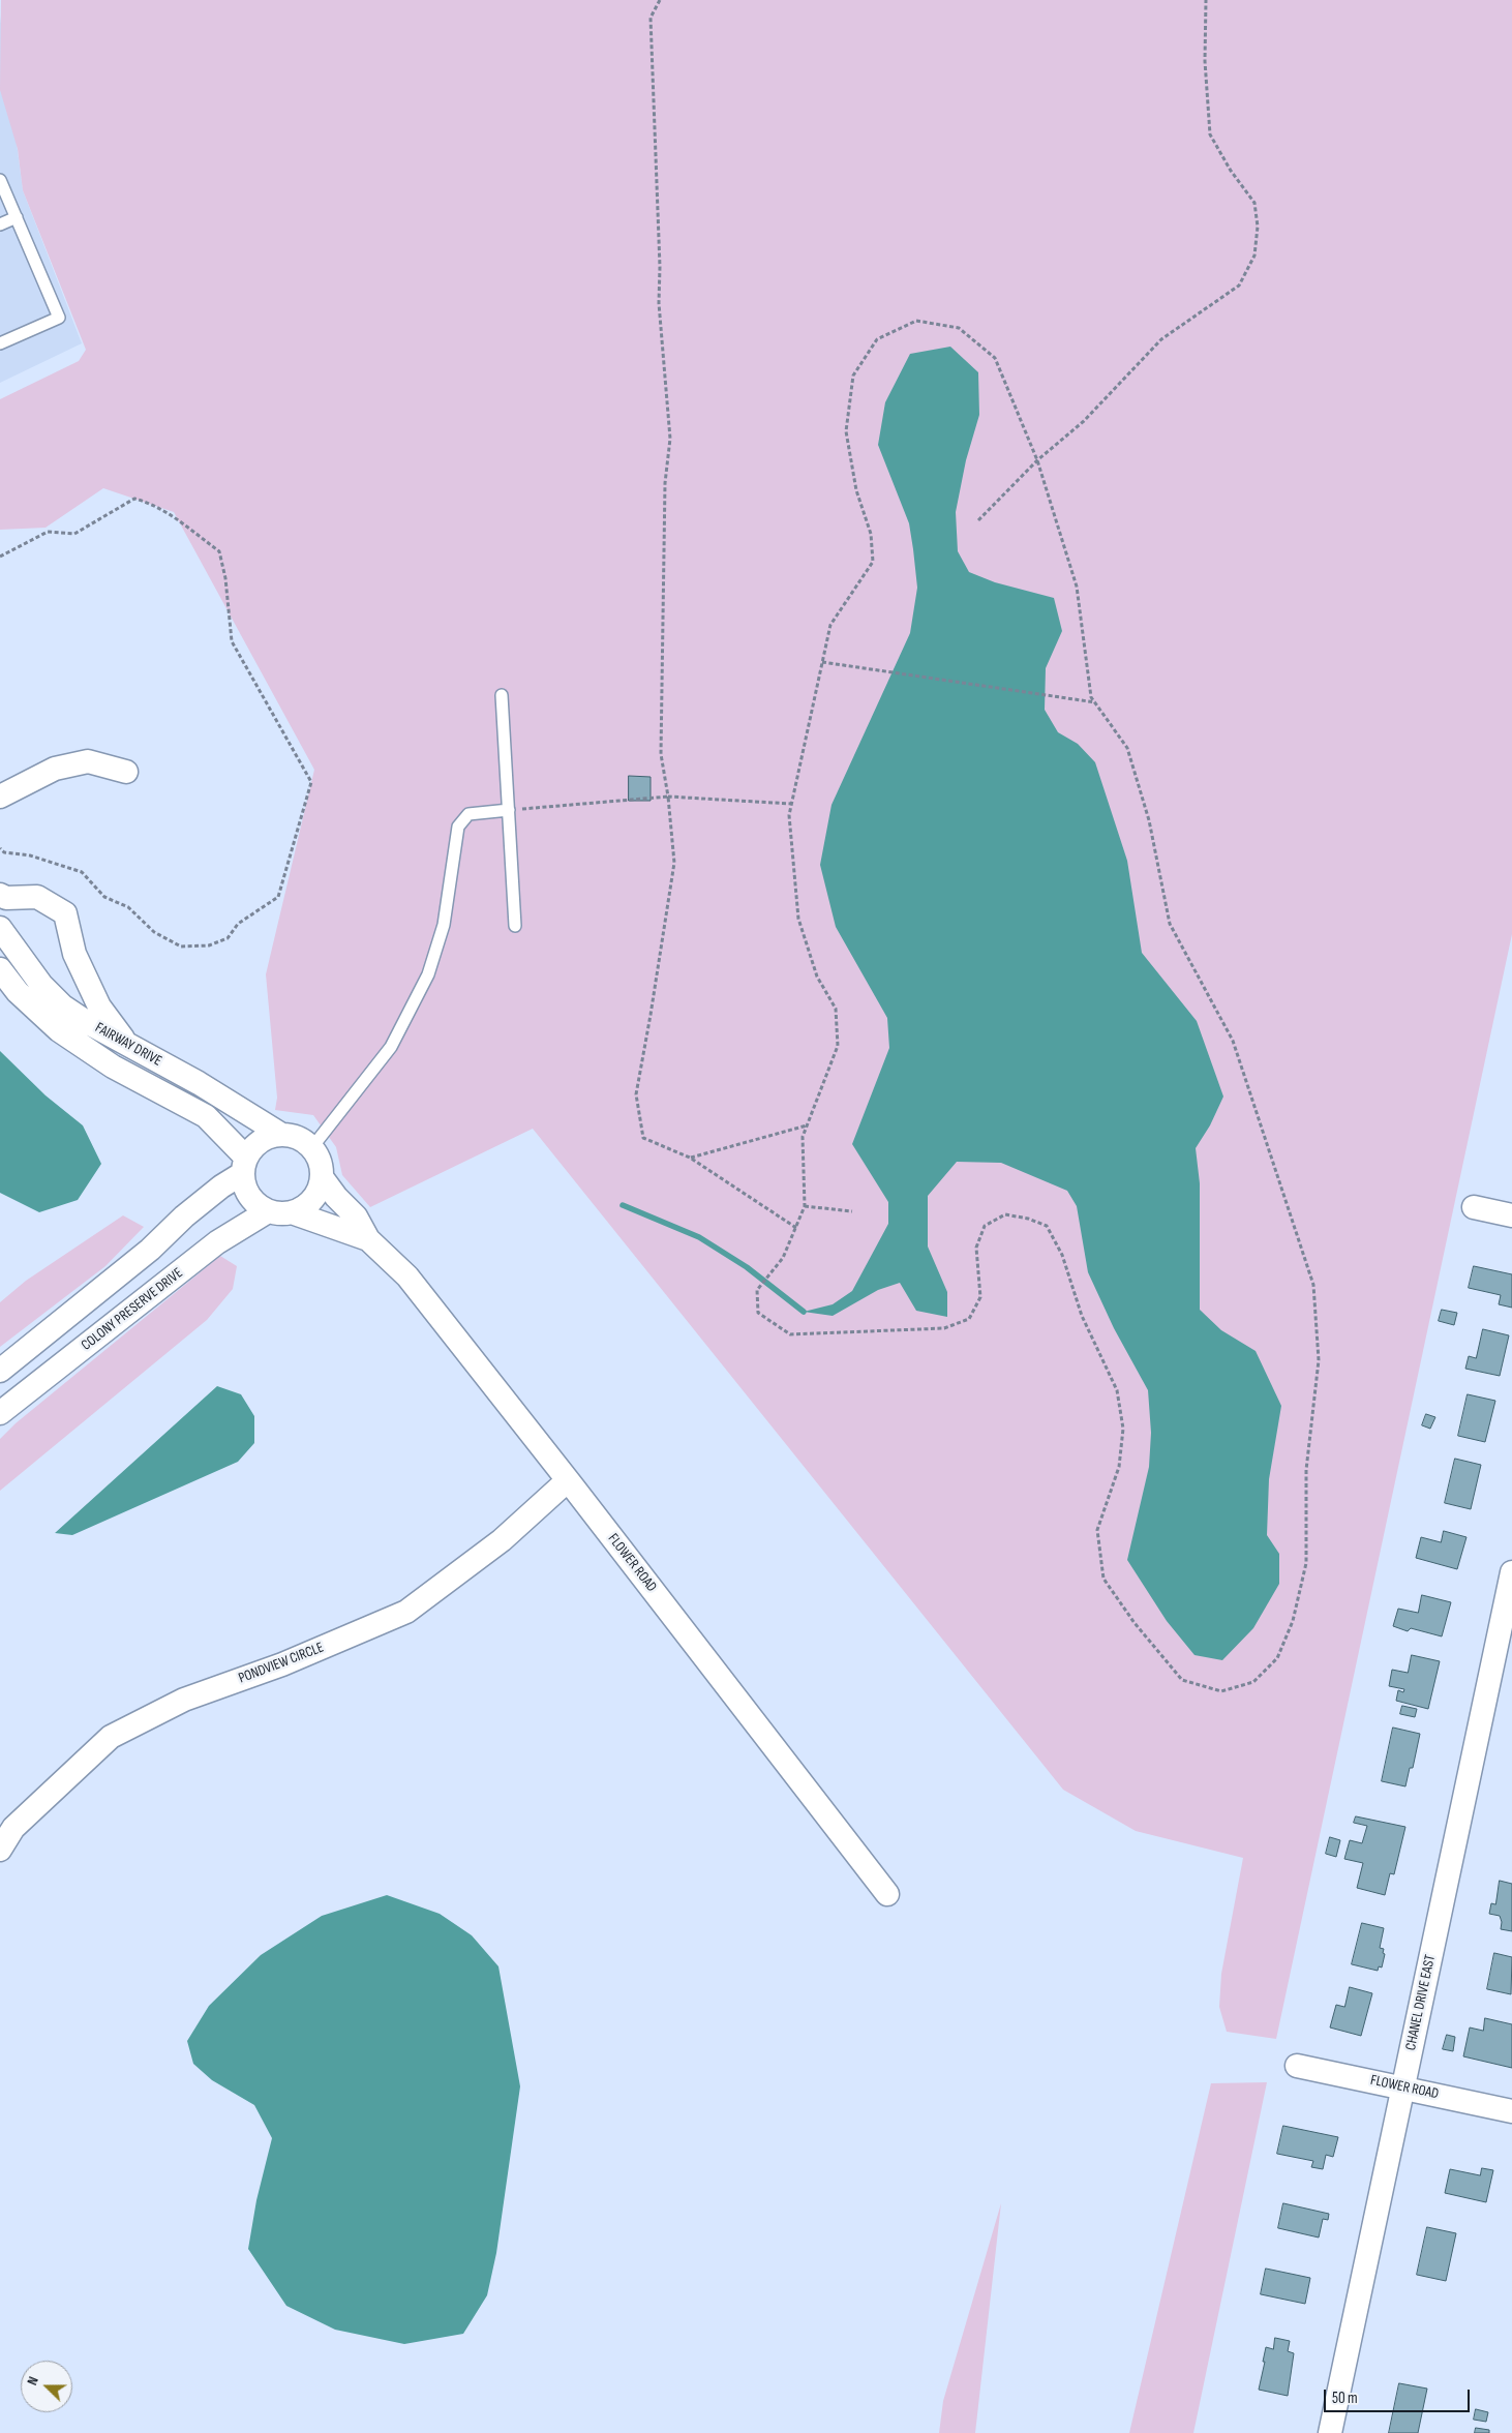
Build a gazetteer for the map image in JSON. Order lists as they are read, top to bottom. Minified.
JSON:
{"streets":{"street":["FAIRWAY DRIVE","COLONY PRESERVE DRIVE","FLOWER ROAD","PONDVIEW CIRCLE","CHANEL DRIVE EAST"]},"crossings":[["FAIRWAY DRIVE","COLONY PRESERVE DRIVE"],["FAIRWAY DRIVE","FLOWER ROAD"],["COLONY PRESERVE DRIVE","FLOWER ROAD"],["FLOWER ROAD","PONDVIEW CIRCLE"],["FLOWER ROAD","CHANEL DRIVE EAST"]],"scale_bar":"50 m","north":"left"}
